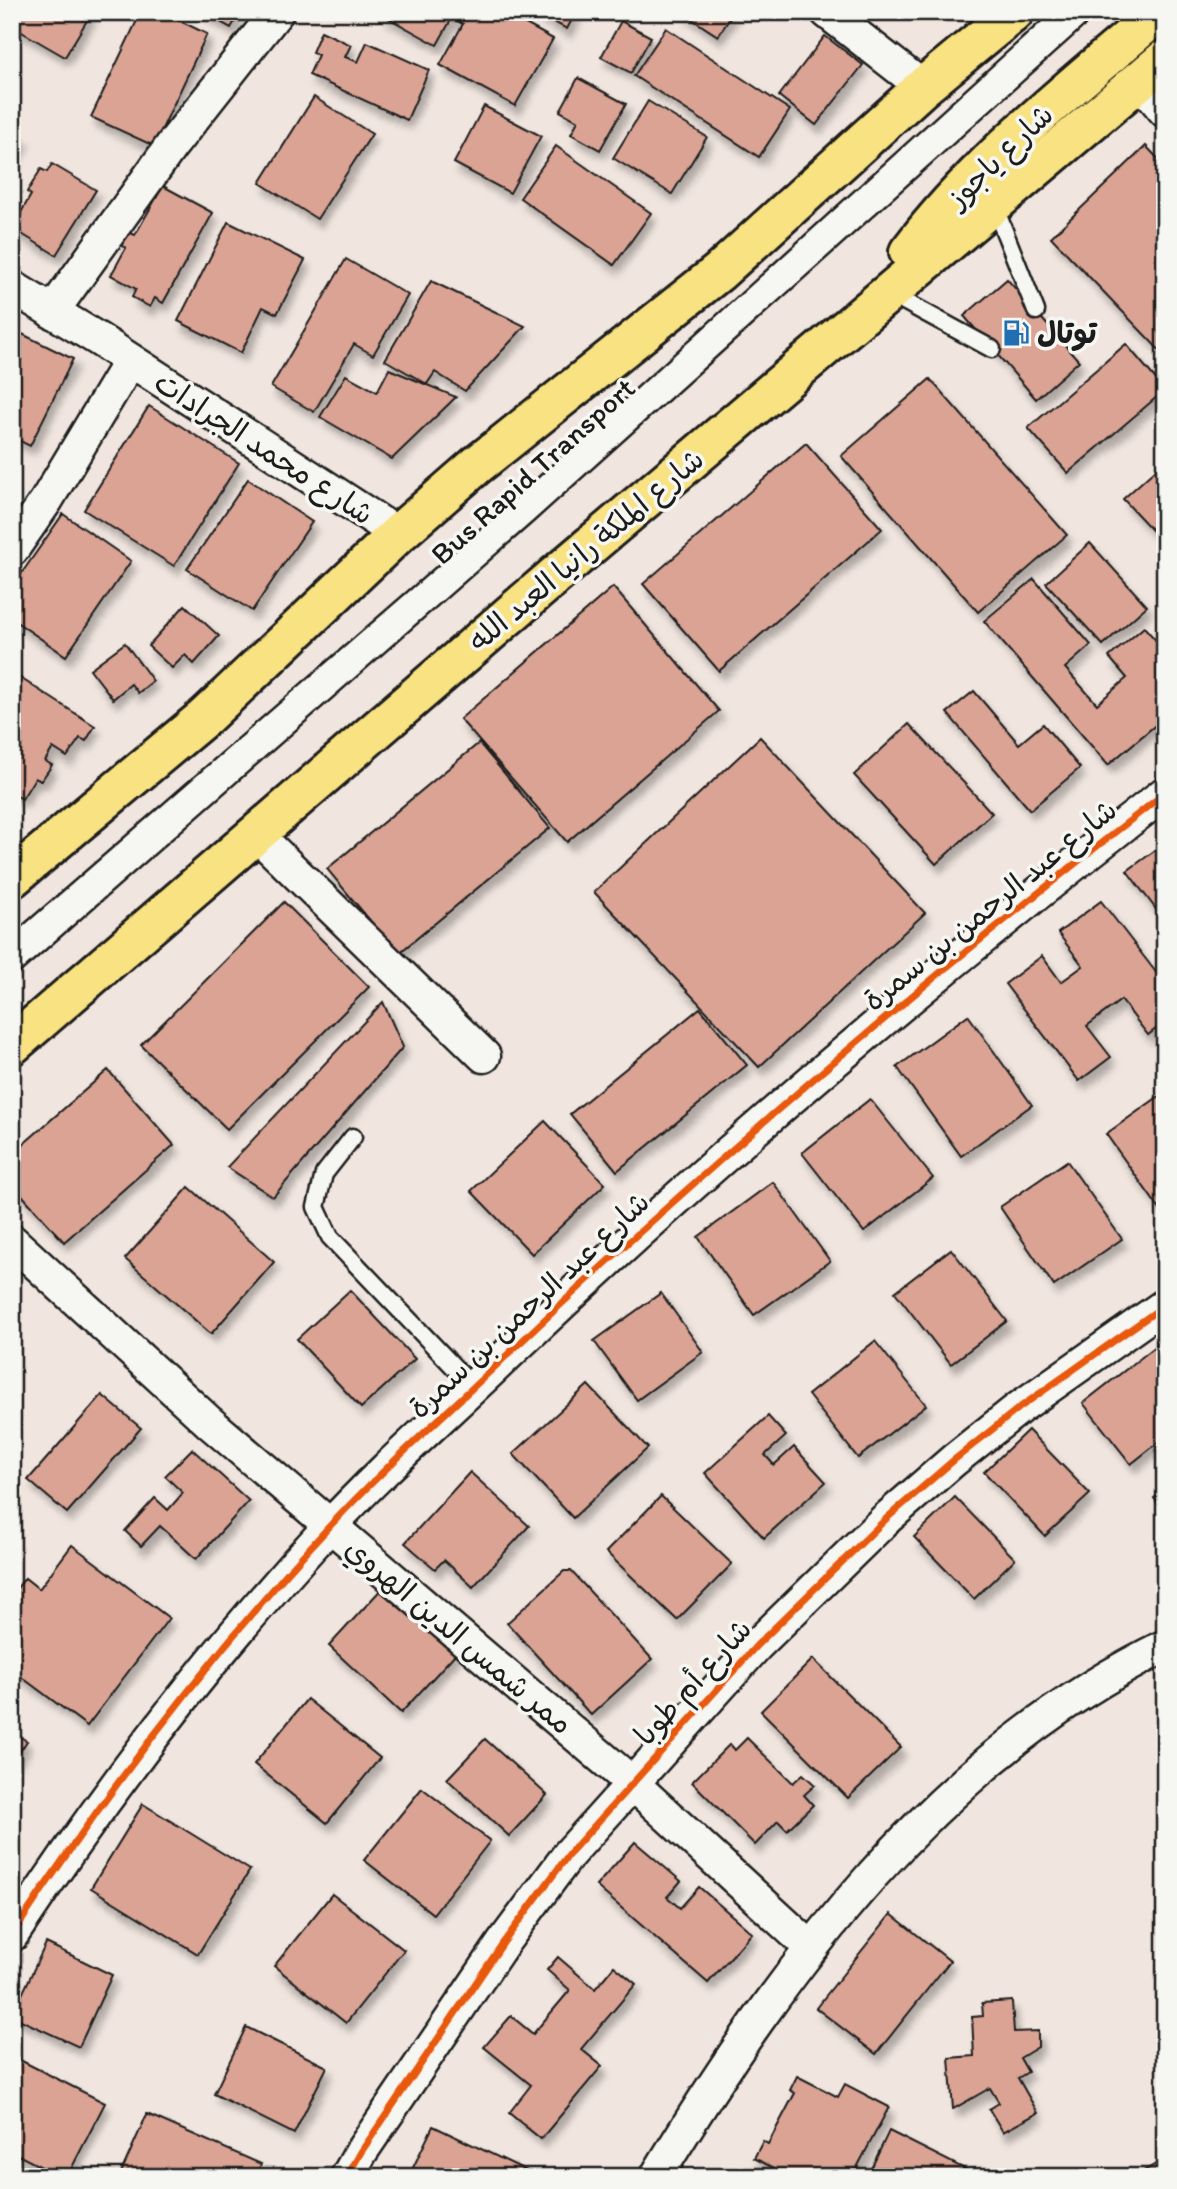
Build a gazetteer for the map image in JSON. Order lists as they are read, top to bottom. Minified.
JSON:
{"streets":{"main road":["شارع ياجوز","شارع الملكة رانيا العبد الله"],"street":["شارع محمد الجرادات","شارع عبد الرحمن بن سمرة","ممر شمس الدين الهروي","شارع أم طوبا"],"lane":["Bus Rapid Transport"]},"crossings":[["شارع ياجوز","شارع الملكة رانيا العبد الله"],["شارع عبد الرحمن بن سمرة","ممر شمس الدين الهروي"],["ممر شمس الدين الهروي","شارع أم طوبا"]],"places":{"fuel station":["توتال"]}}
